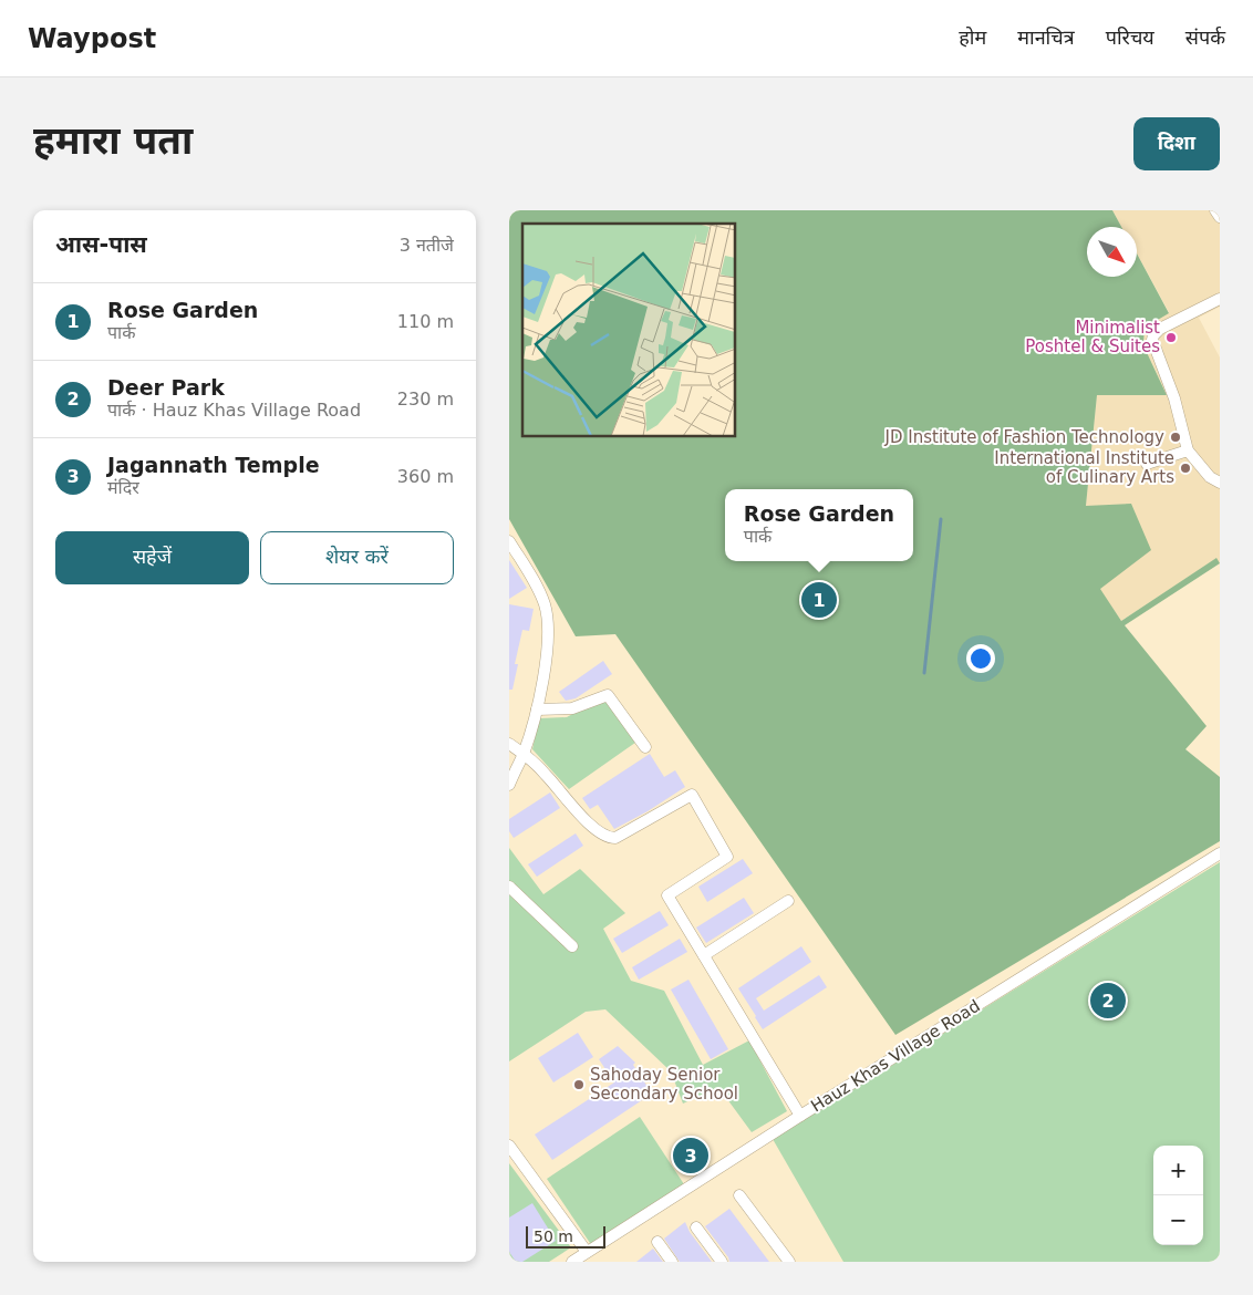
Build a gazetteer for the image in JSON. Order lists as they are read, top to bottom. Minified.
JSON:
{"streets":{"street":["Hauz Khas Village Road"]},"places":["Minimalist Poshtel & Suites","JD Institute of Fashion Technology","International Institute of Culinary Arts","Sahoday Senior Secondary School"],"scale_bar":"50 m","north":"bottom right","page":{"header":"Waypost","nav":["होम","मानचित्र","परिचय","संपर्क"],"buttons":["दिशा",["सहेजें","शेयर करें"]],"title":"हमारा पता","heading":["आस-पास","3 नतीजे"],"list":[{"mark":"1","name":"Rose Garden","note":"पार्क","value":"110 m"},{"mark":"2","name":"Deer Park","note":"पार्क · Hauz Khas Village Road","value":"230 m"},{"mark":"3","name":"Jagannath Temple","note":"मंदिर","value":"360 m"}],"popup":["Rose Garden","पार्क"],"pins":["1","2","3"],"map_buttons":["+","−"],"scale":"50 m"}}
